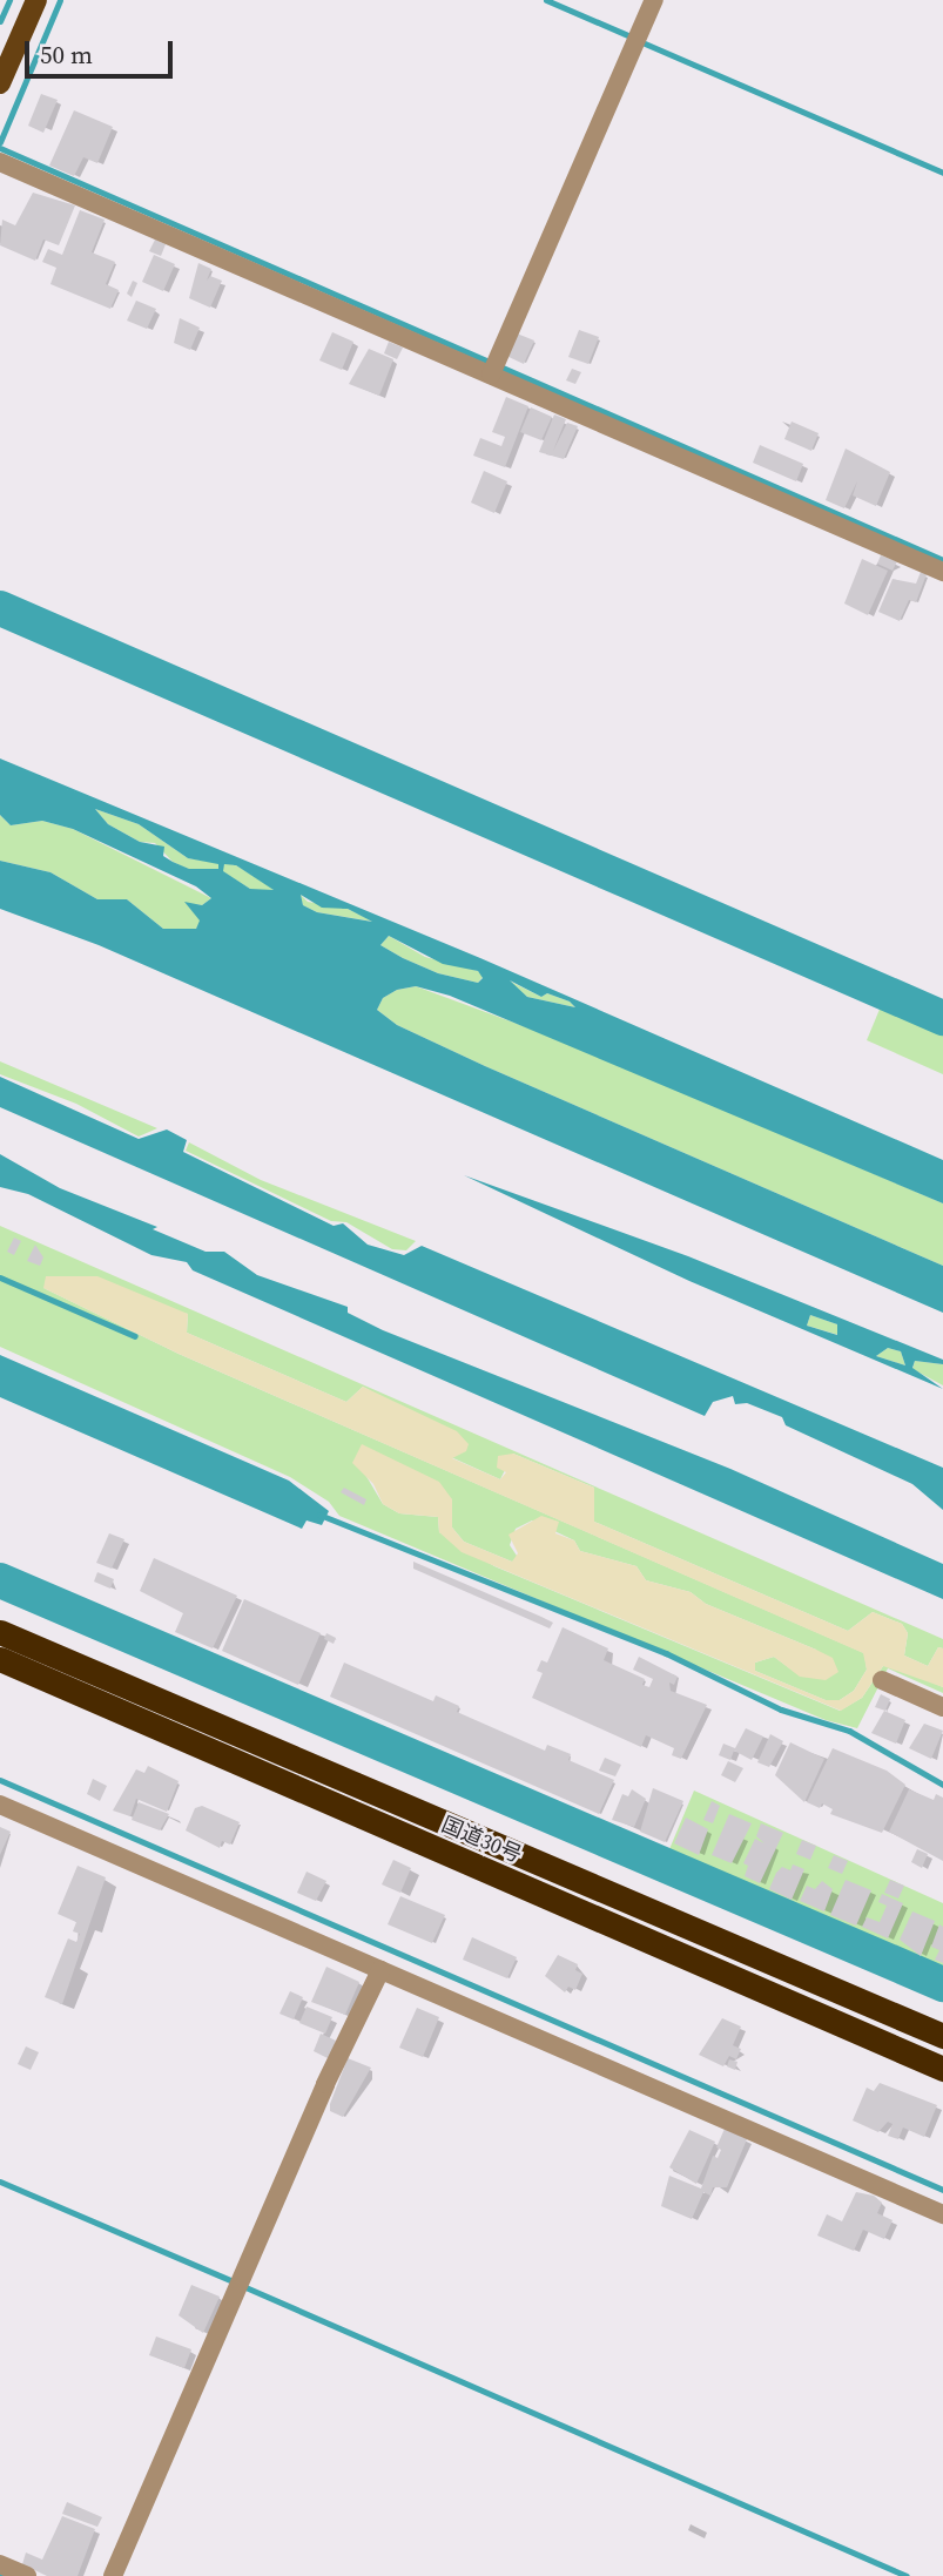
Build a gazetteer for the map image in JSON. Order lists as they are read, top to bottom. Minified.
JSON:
{"streets":{"highway":["国道30号"]},"scale_bar":"50 m"}
